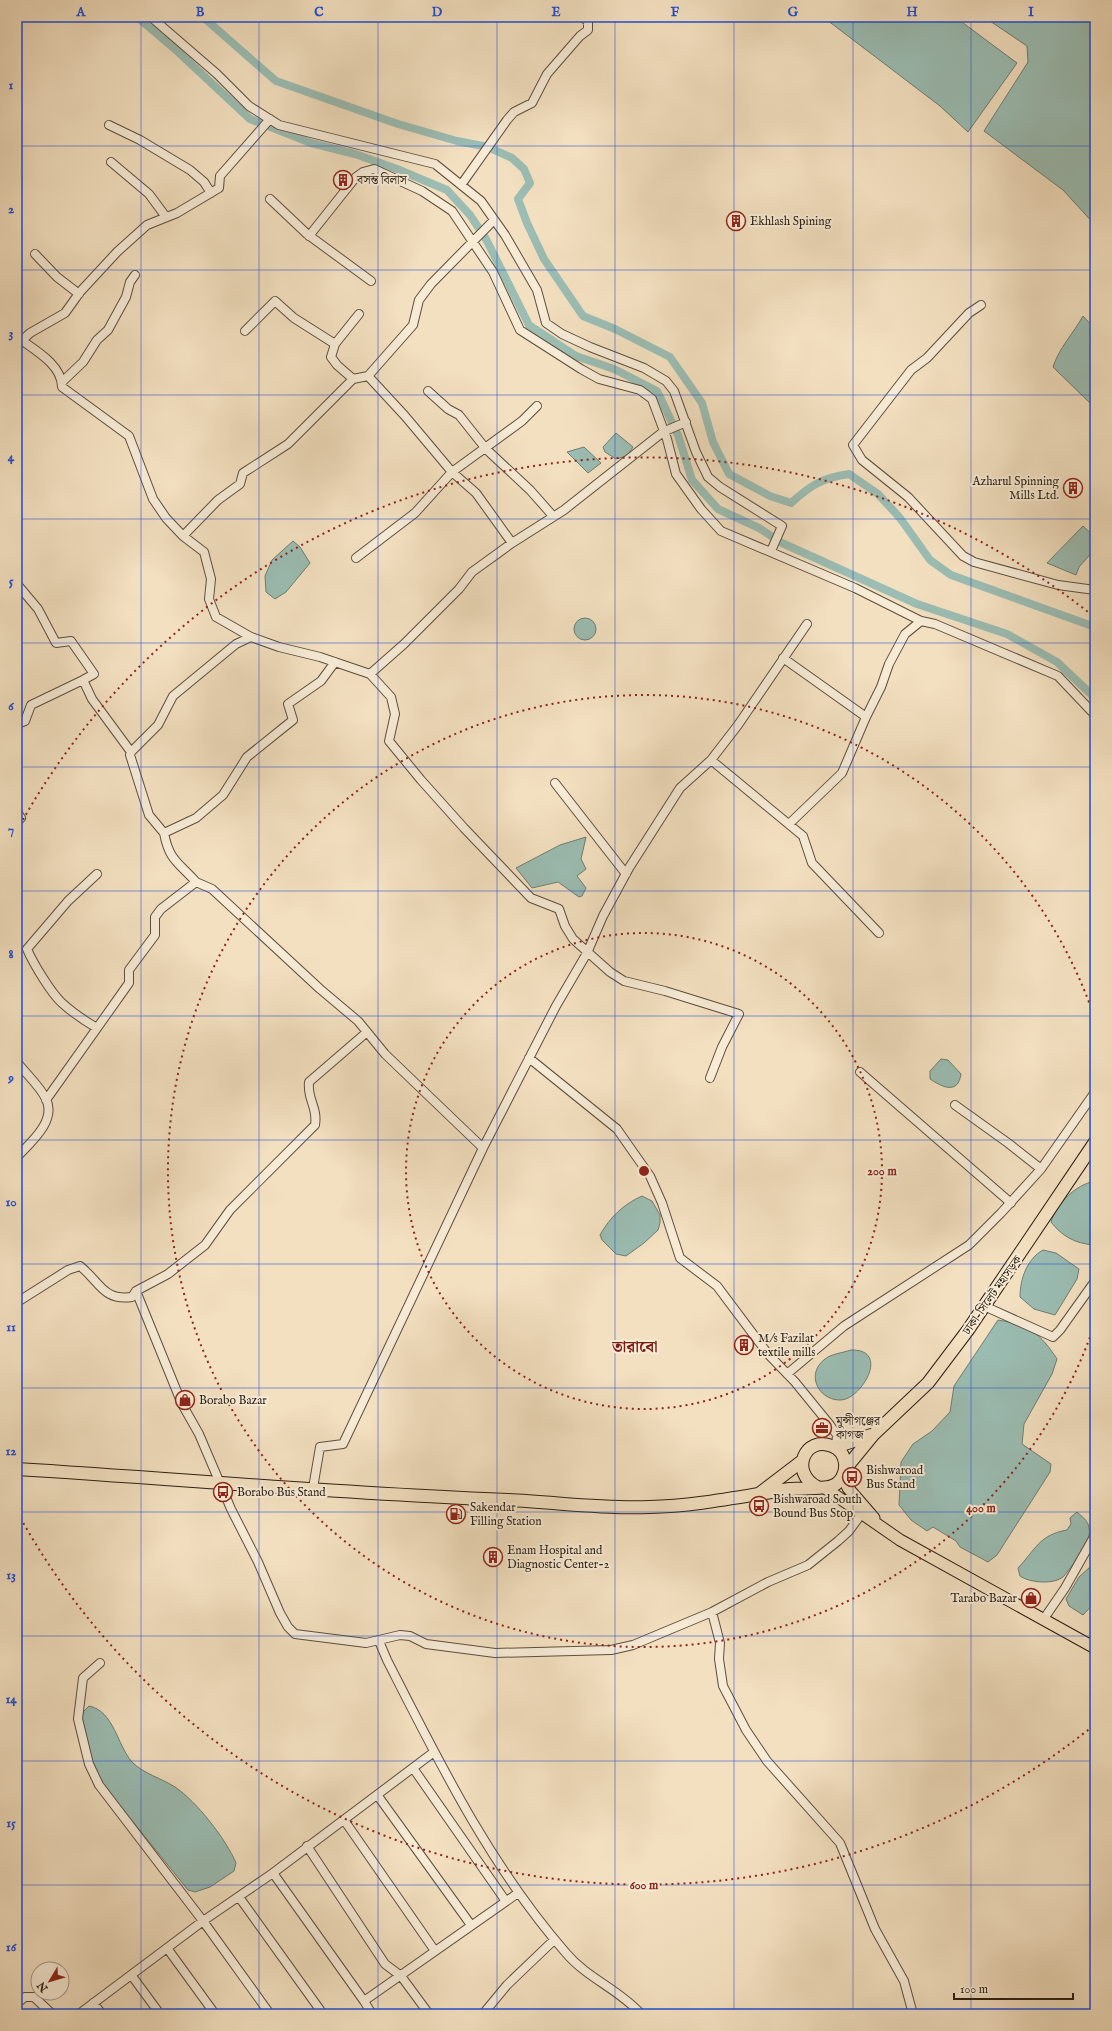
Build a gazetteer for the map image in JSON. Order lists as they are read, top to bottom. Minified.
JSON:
{"streets":{"highway":["ঢাকা-সিলেট মহাসড়ক"]},"districts":["তারাবো"],"places":{"building":["বসন্ত বিলাস","Ekhlash Spining","Azharul Spinning Mills Ltd.","M/s Fazilat textile mills","Enam Hospital and Diagnostic Center-2"],"shop":["Borabo Bazar","Tarabo Bazar"],"office":["মুন্সীগঞ্জের কাগজ"],"bus stop":["Bishwaroad Bus Stand","Borabo Bus Stand","Bishwaroad South Bound Bus Stop"],"fuel station":["Sakendar Filling Station"]},"scale_bar":"100 m","north":"bottom left","grid":{"columns":["A","B","C","D","E","F","G","H","I"],"rows":["1","2","3","4","5","6","7","8","9","10","11","12","13","14","15","16"]},"rings":["200 m","400 m","600 m"]}
